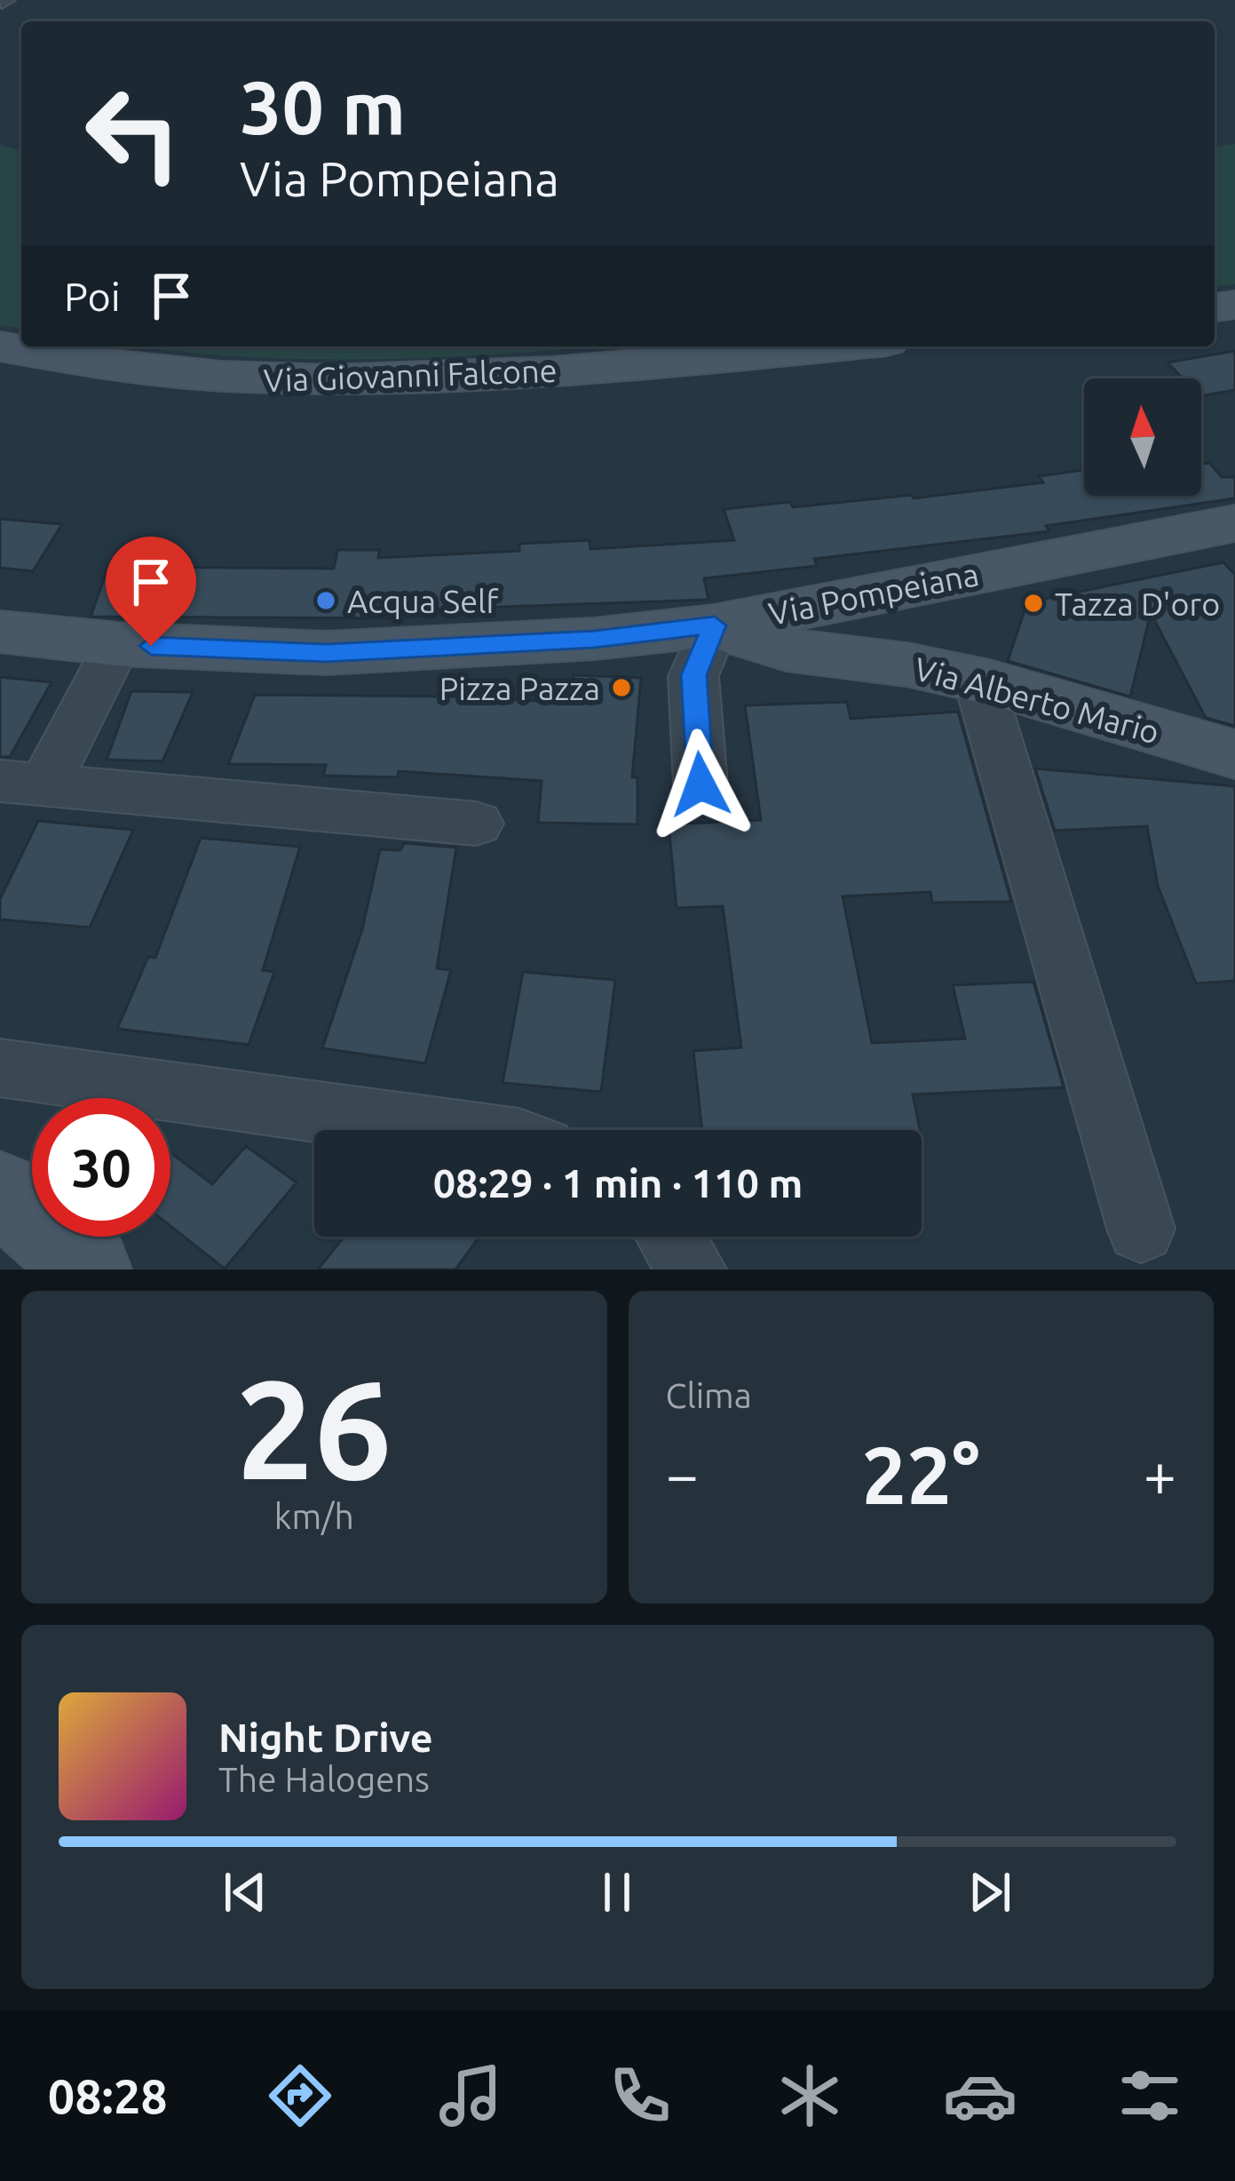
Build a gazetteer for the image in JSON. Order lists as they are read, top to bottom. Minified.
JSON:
{"streets":{"main road":["Via Giovanni Falcone","Via Pompeiana","Via Alberto Mario"]},"crossings":[["Via Pompeiana","Via Alberto Mario"]],"places":["Acqua Self","Tazza D'oro","Pizza Pazza"],"north":"top","page":{"turn":["30 m","Via Pompeiana"],"then":"Poi","limit":"30","trip":"08:29 · 1 min · 110 m","tile":[["26","km/h"],"Clima"],"heat":["−","22°","+"],"song":["Night Drive","The Halogens"],"tabs":"08:28"}}
